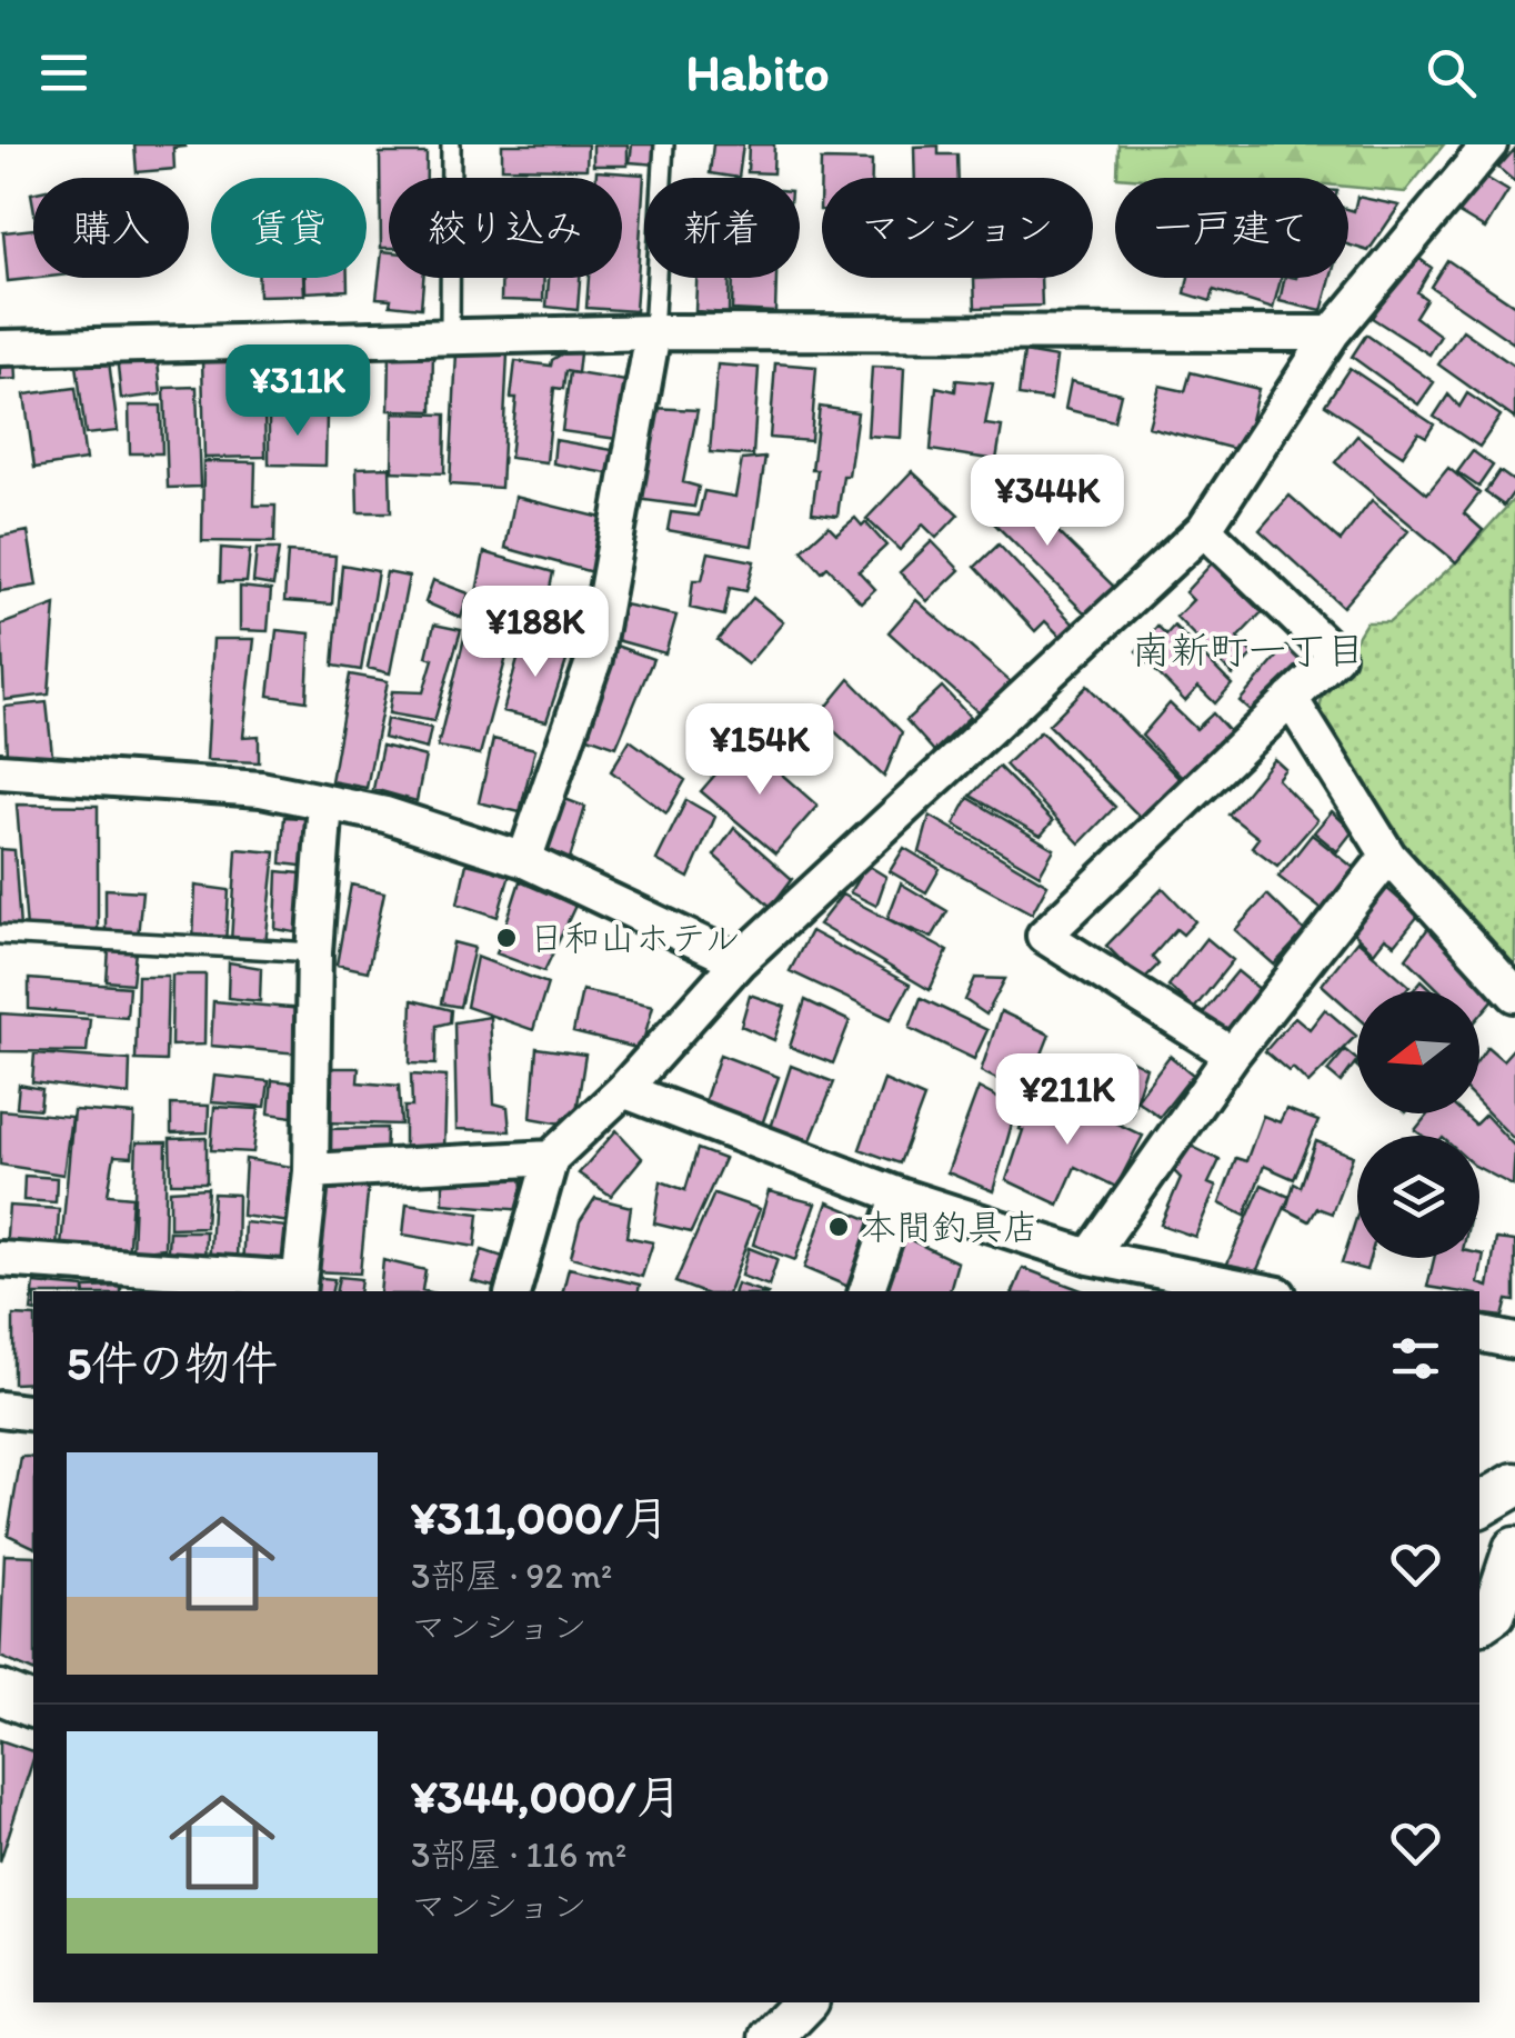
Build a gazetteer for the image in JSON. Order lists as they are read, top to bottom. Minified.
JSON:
{"districts":["南新町一丁目"],"places":["日和山ホテル","本間釣具店"],"north":"left","page":{"header":"Habito","chip":["購入","賃貸","絞り込み","新着","マンション","一戸建て"],"price":["¥311K","¥344K","¥188K","¥154K","¥211K"],"heading":"5件の物件","list":[{"name":"¥311,000/月","note":"3部屋 · 92 m² · マンション"},{"name":"¥344,000/月","note":"3部屋 · 116 m² · マンション"}]}}
